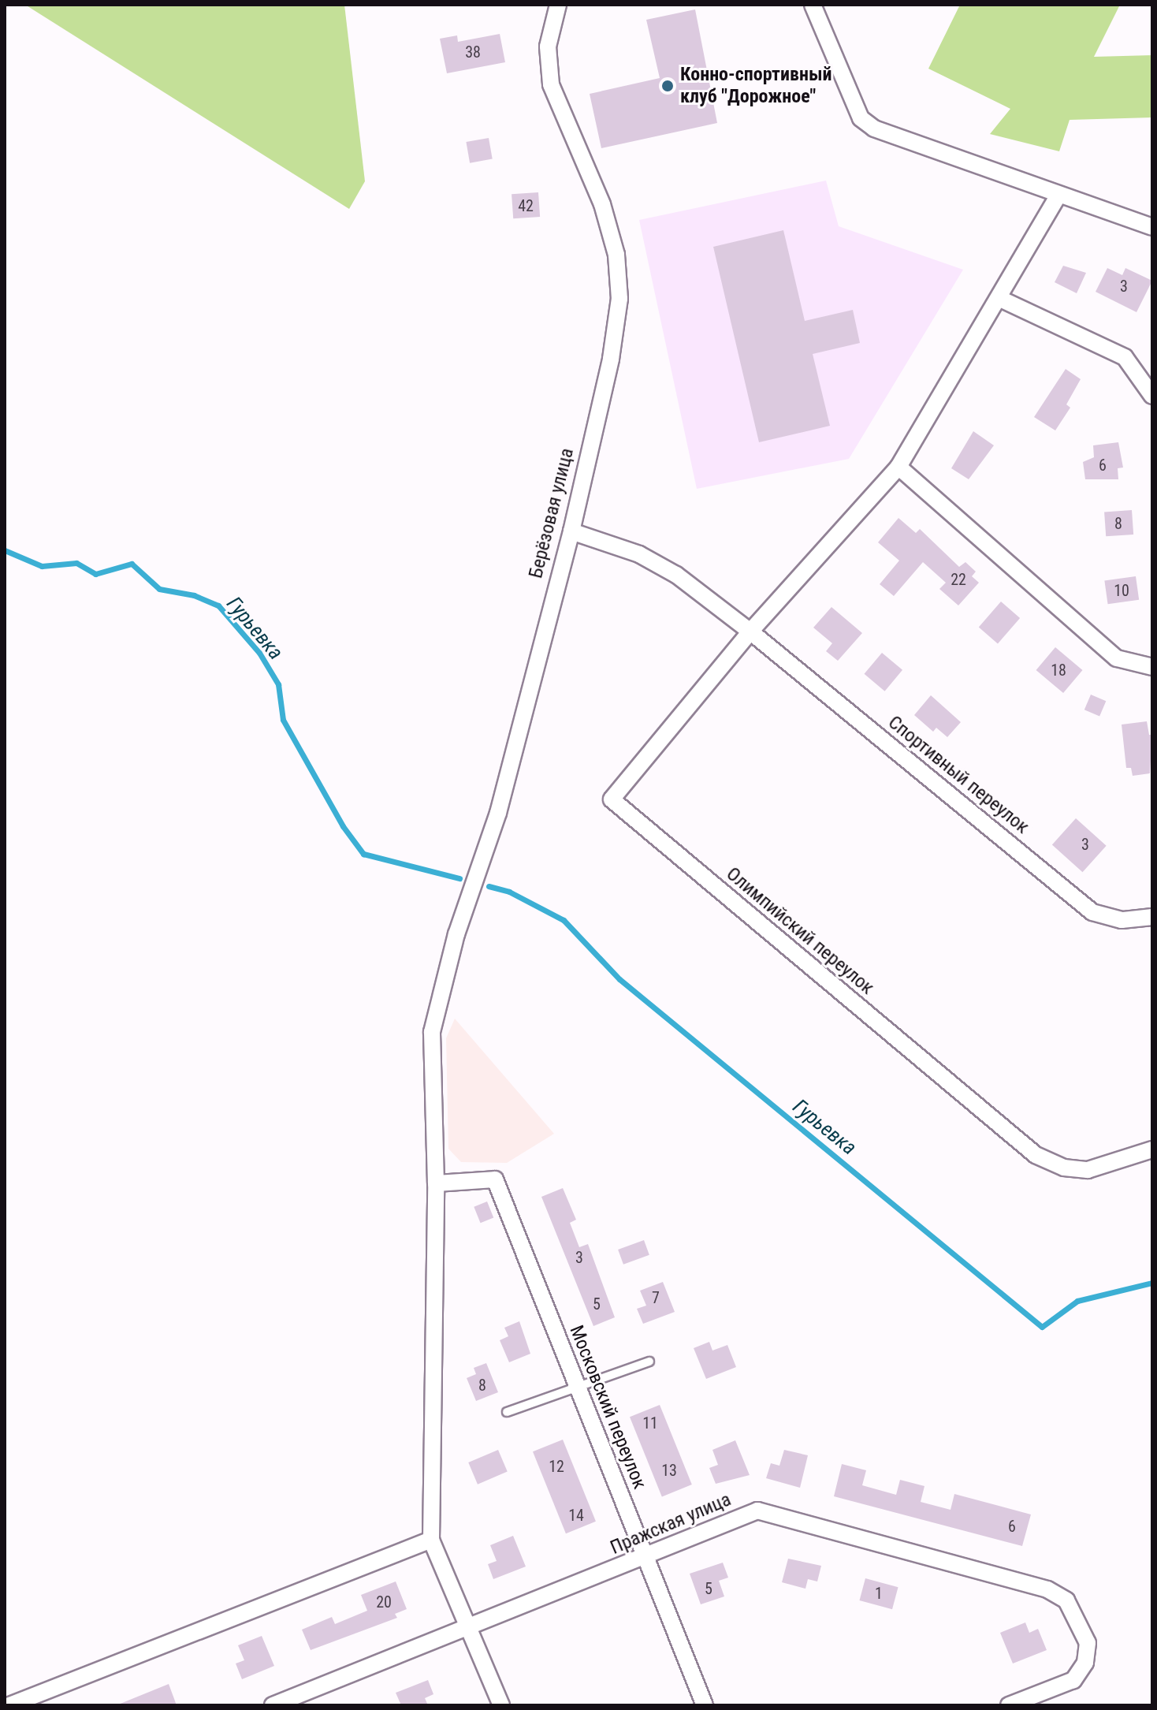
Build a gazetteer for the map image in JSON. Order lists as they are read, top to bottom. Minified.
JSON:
{"streets":{"street":["Берёзовая улица","Спортивный переулок","Олимпийский переулок","Московский переулок","Пражская улица"]},"crossings":[["Берёзовая улица","Спортивный переулок"],["Берёзовая улица","Московский переулок"],["Спортивный переулок","Олимпийский переулок"],["Московский переулок","Пражская улица"]],"water":["Гурьевка"],"places":["Конно-спортивный клуб \"Дорожное\""],"house_numbers":["38","42","3","6","8","22","10","18","3","3","7","5","8","11","12","13","14","6","5","1","20"]}
